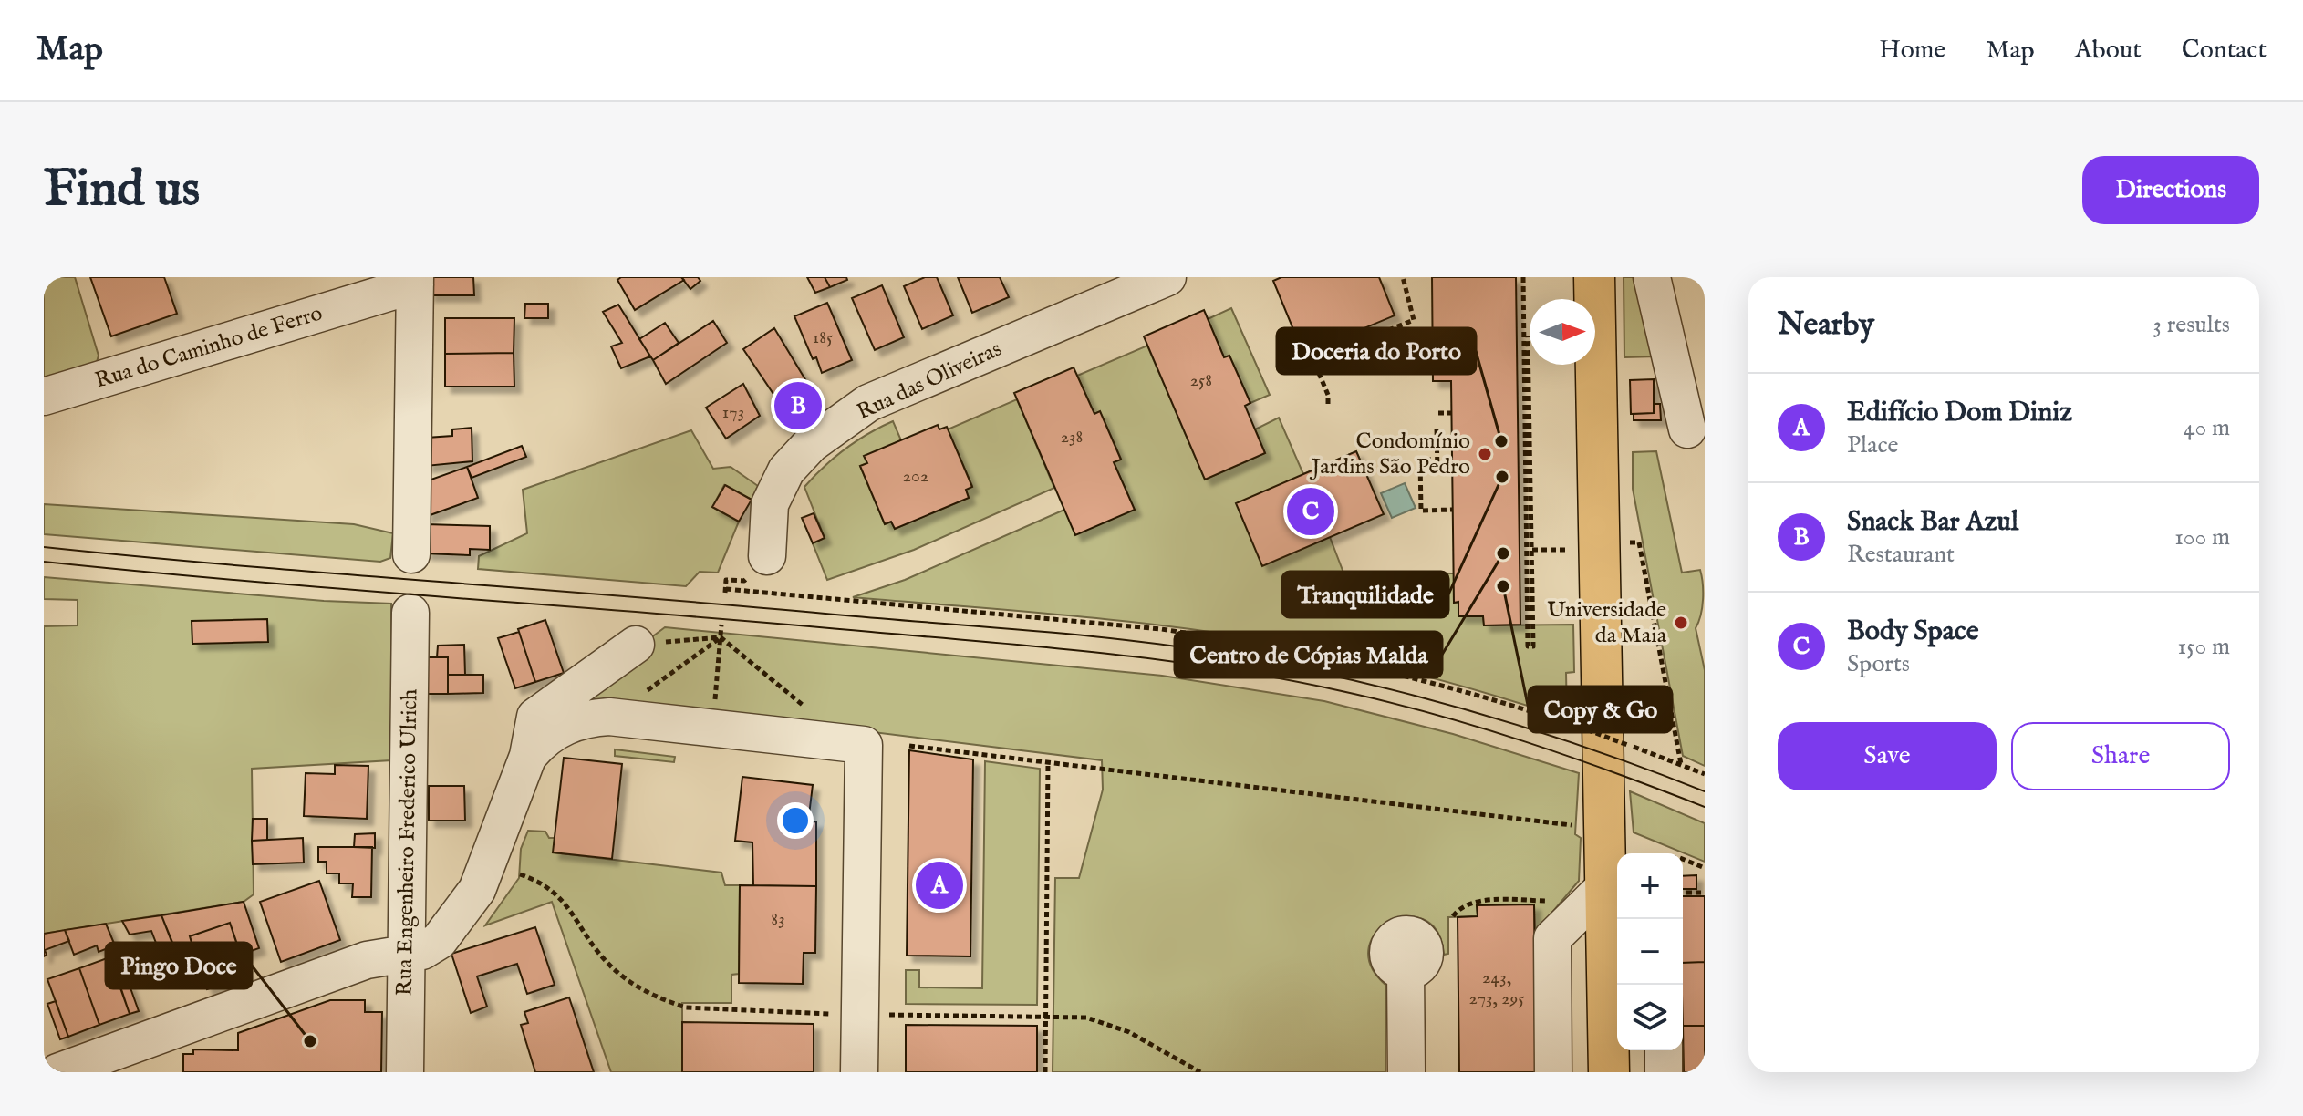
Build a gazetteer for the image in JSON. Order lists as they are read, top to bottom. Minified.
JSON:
{"streets":{"street":["Rua do Caminho de Ferro","Rua das Oliveiras","Rua Engenheiro Frederico Ulrich"]},"places":["Doceria do Porto","Condomínio Jardins São Pedro","Tranquilidade","Centro de Cópias Malda","Copy & Go","Universidade da Maia","Pingo Doce"],"house_numbers":["185","258","173","238","202","83","243, 273, 295"],"north":"right","page":{"header":"Map","nav":["Home","Map","About","Contact"],"buttons":["Directions",["Save","Share"]],"title":"Find us","heading":["Nearby","3 results"],"list":[{"mark":"A","name":"Edifício Dom Diniz","note":"Place","value":"40 m"},{"mark":"B","name":"Snack Bar Azul","note":"Restaurant","value":"100 m"},{"mark":"C","name":"Body Space","note":"Sports","value":"150 m"}],"pins":["B","C","A"],"map_buttons":["+","−"]}}
